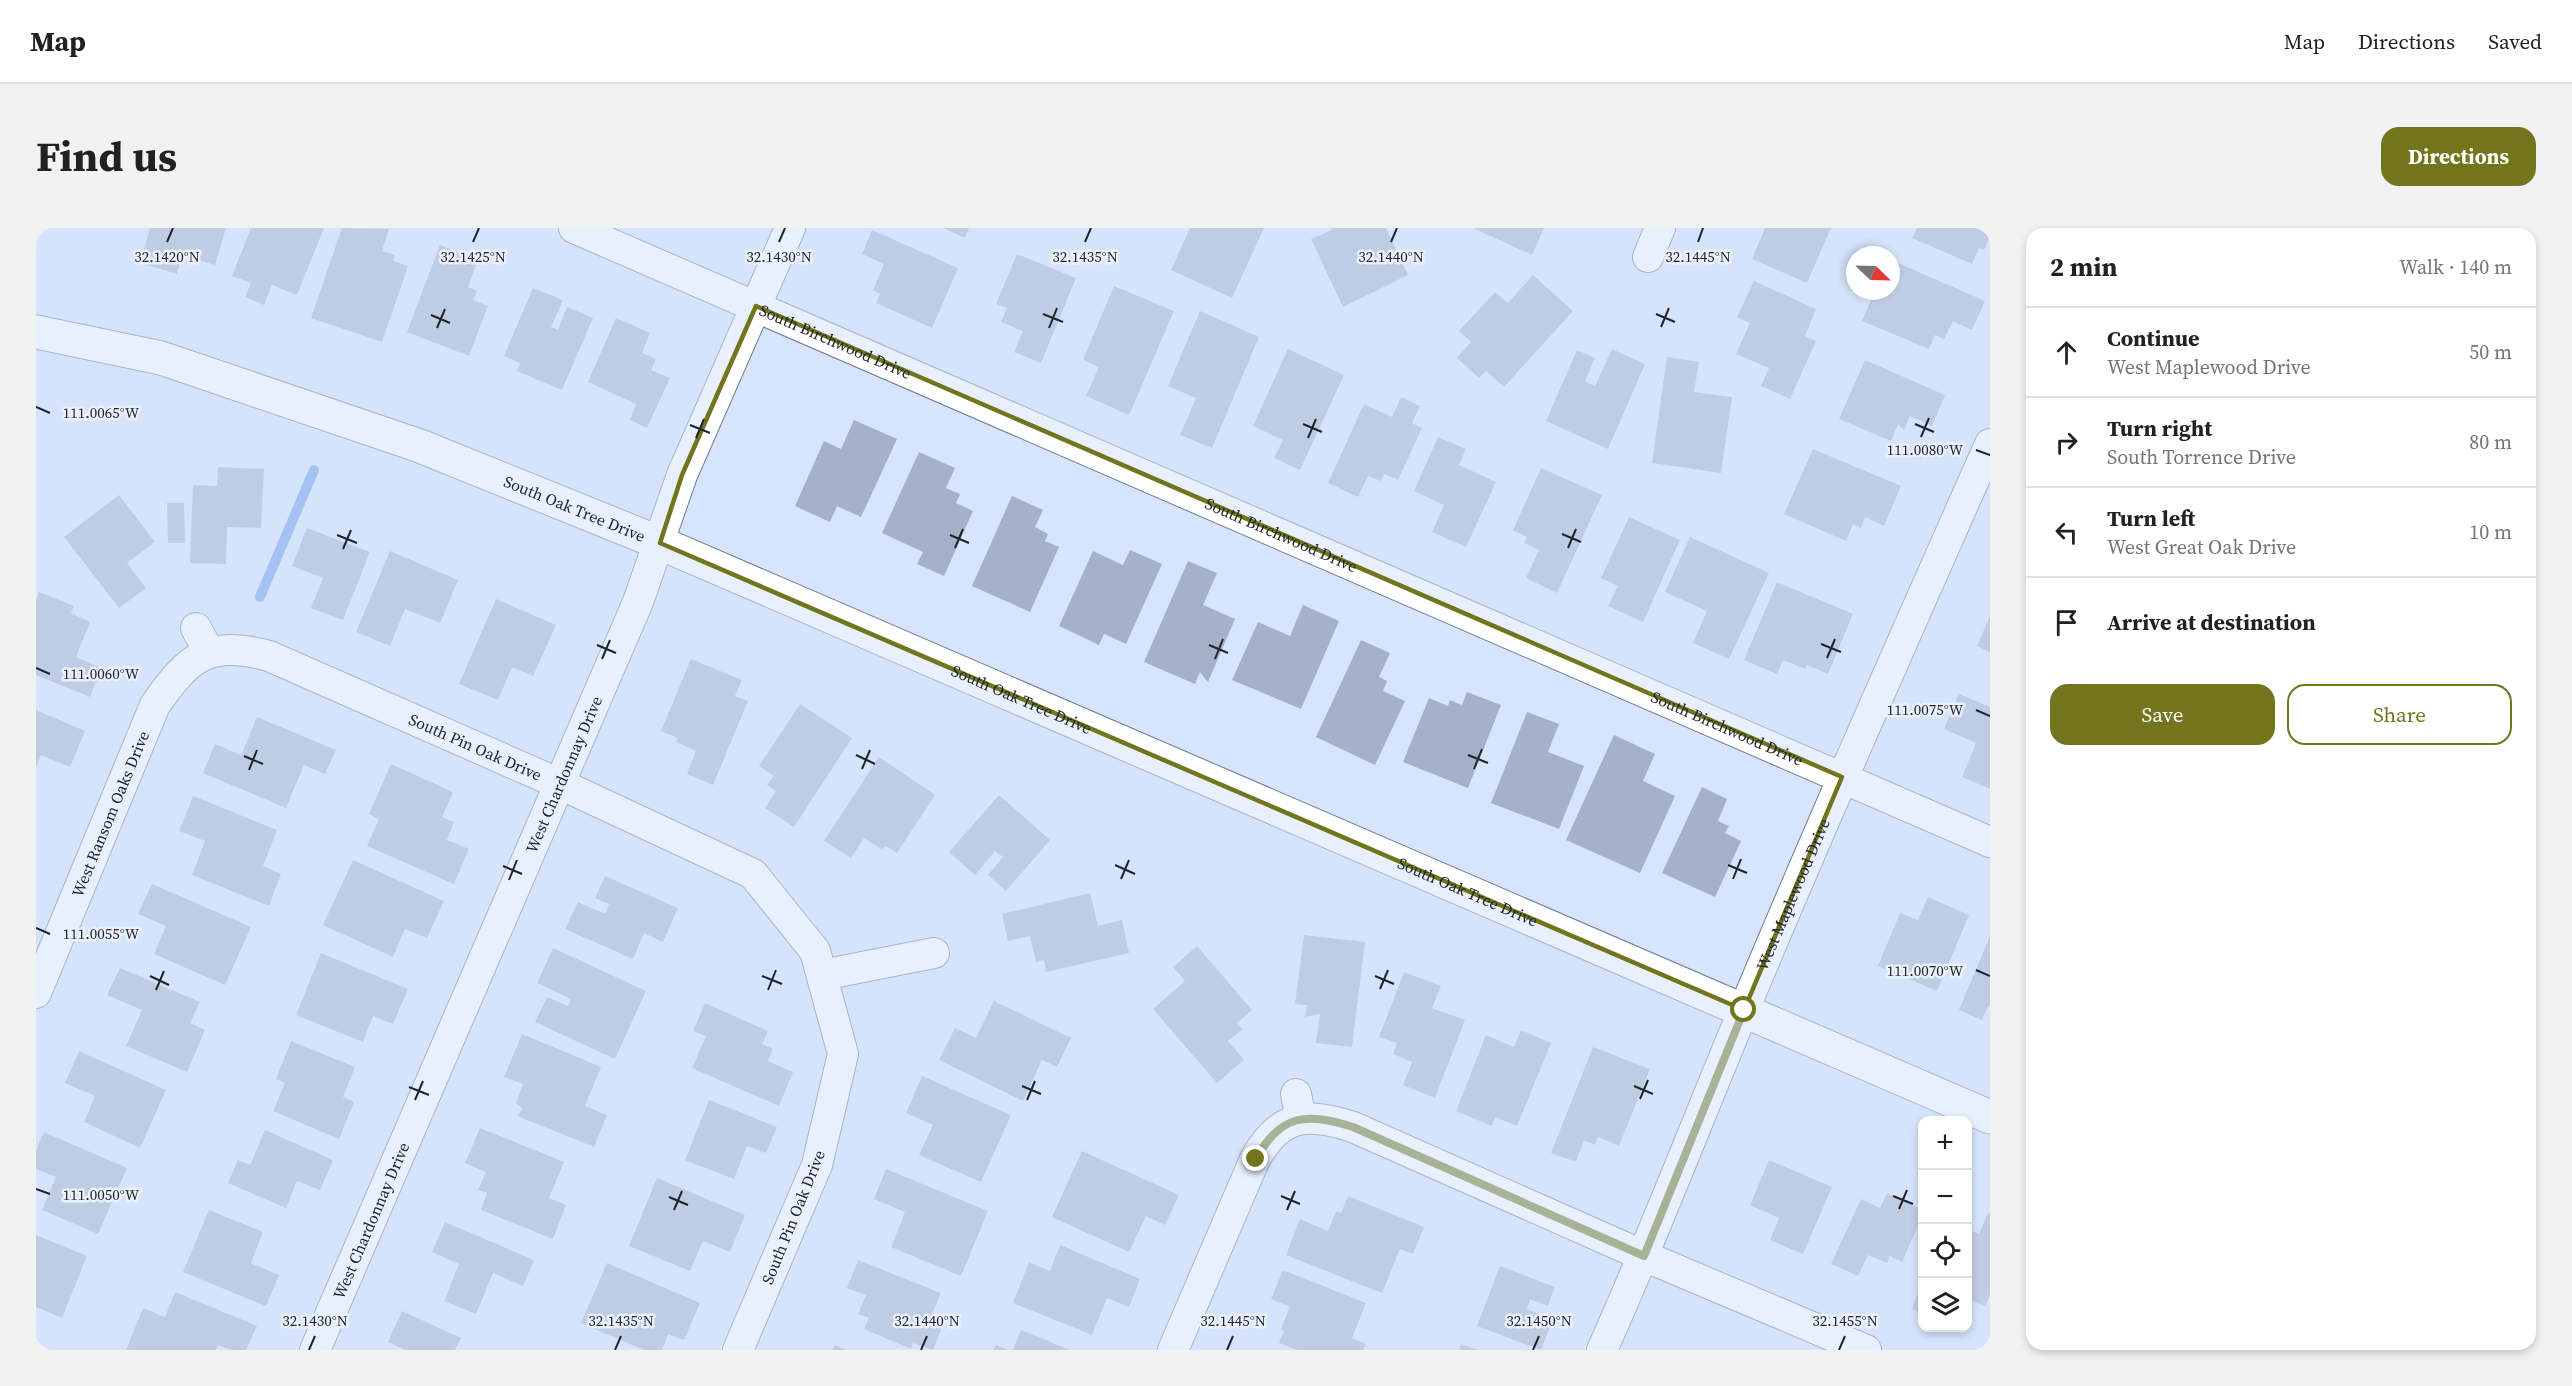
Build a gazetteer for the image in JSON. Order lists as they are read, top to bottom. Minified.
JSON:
{"streets":{"street":["South Birchwood Drive","South Oak Tree Drive","South Pin Oak Drive","West Chardonnay Drive","West Ransom Oaks Drive","West Maplewood Drive"]},"crossings":[["South Birchwood Drive","West Chardonnay Drive"],["South Birchwood Drive","West Maplewood Drive"],["South Oak Tree Drive","West Chardonnay Drive"],["South Oak Tree Drive","West Maplewood Drive"],["South Pin Oak Drive","West Chardonnay Drive"],["South Pin Oak Drive","West Ransom Oaks Drive"]],"north":"bottom right","page":{"header":"Map","nav":["Map","Directions","Saved"],"title":"Find us","buttons":["Directions",["Save","Share"]],"heading":["2 min","Walk · 140 m"],"list":[["Continue","West Maplewood Drive","50 m"],["Turn right","South Torrence Drive","80 m"],["Turn left","West Great Oak Drive","10 m"],"Arrive at destination"],"map_buttons":["+","−"]},"coordinates":["32.1420°N","32.1425°N","32.1430°N","32.1435°N","32.1440°N","32.1445°N","111.0065°W","111.0080°W","111.0060°W","111.0075°W","111.0055°W","111.0070°W","111.0050°W","32.1450°N","32.1455°N"]}
